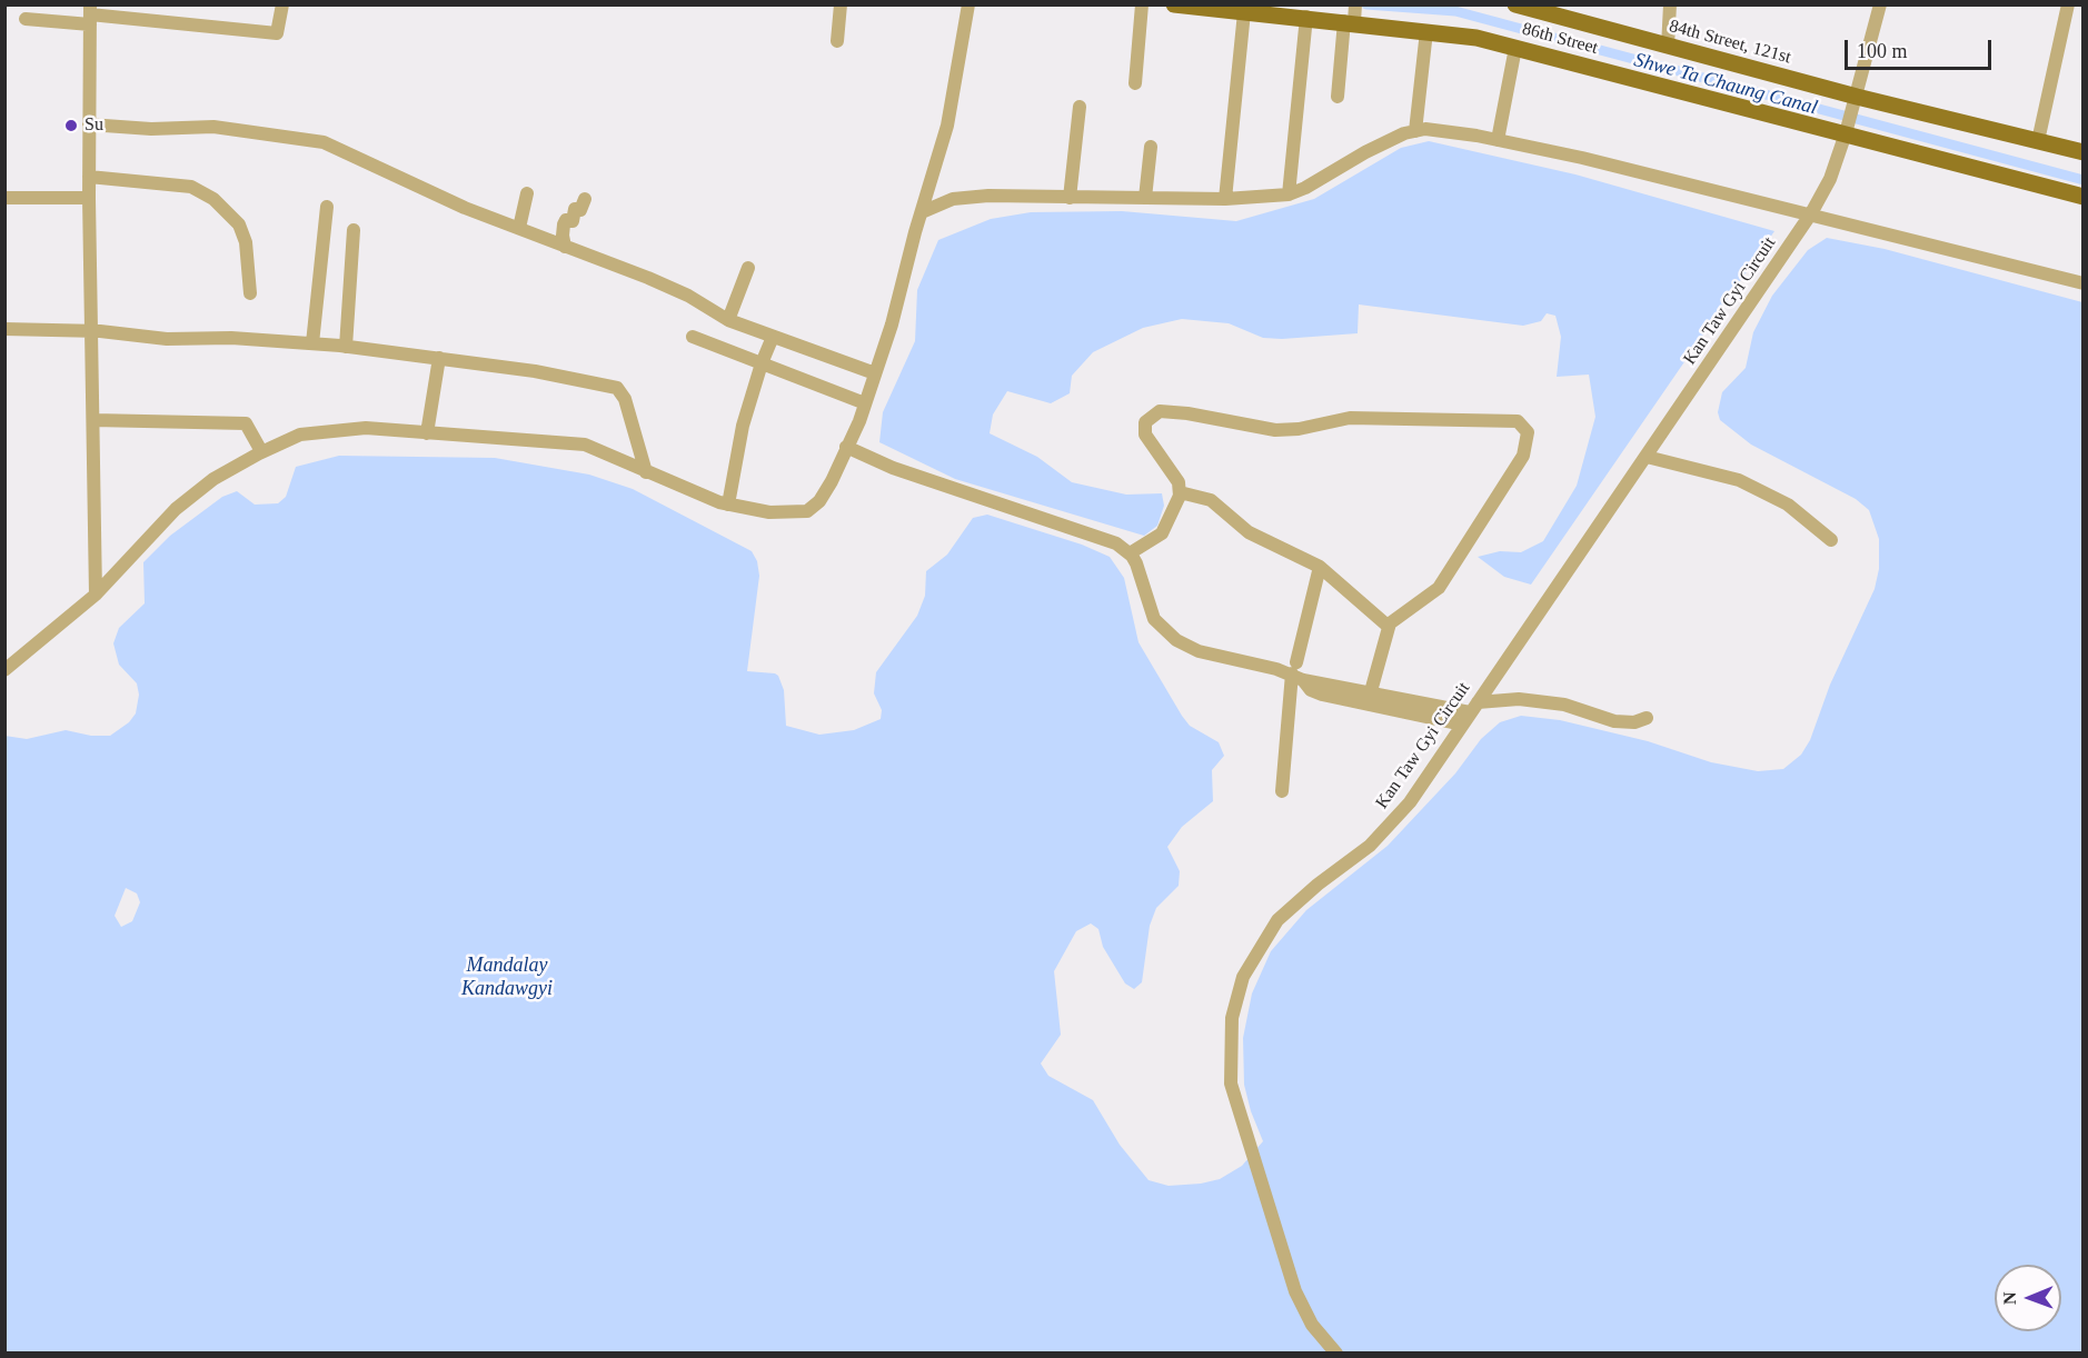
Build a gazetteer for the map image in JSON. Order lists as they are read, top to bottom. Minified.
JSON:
{"streets":{"main road":["86th Street","84th Street, 121st"],"street":["Kan Taw Gyi Circuit"]},"crossings":[["86th Street","Kan Taw Gyi Circuit"],["84th Street, 121st","Kan Taw Gyi Circuit"]],"water":["Shwe Ta Chaung Canal","Mandalay Kandawgyi"],"places":["Su"],"scale_bar":"100 m","north":"left"}
